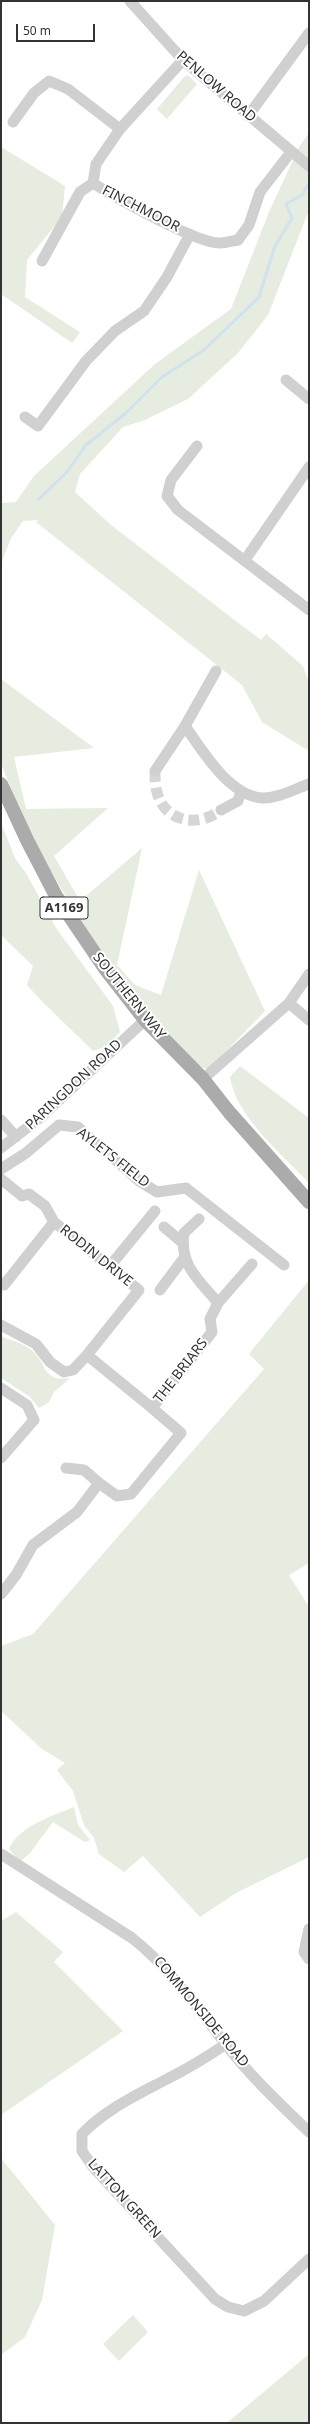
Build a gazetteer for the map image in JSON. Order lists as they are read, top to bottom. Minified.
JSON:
{"streets":{"main road":["A1169","SOUTHERN WAY"],"street":["PENLOW ROAD","FINCHMOOR","PARINGDON ROAD","AYLETS FIELD","RODIN DRIVE","THE BRIARS","COMMONSIDE ROAD","LATTON GREEN"]},"crossings":[["PENLOW ROAD","FINCHMOOR"],["SOUTHERN WAY","PARINGDON ROAD"],["COMMONSIDE ROAD","LATTON GREEN"]],"scale_bar":"50 m"}
